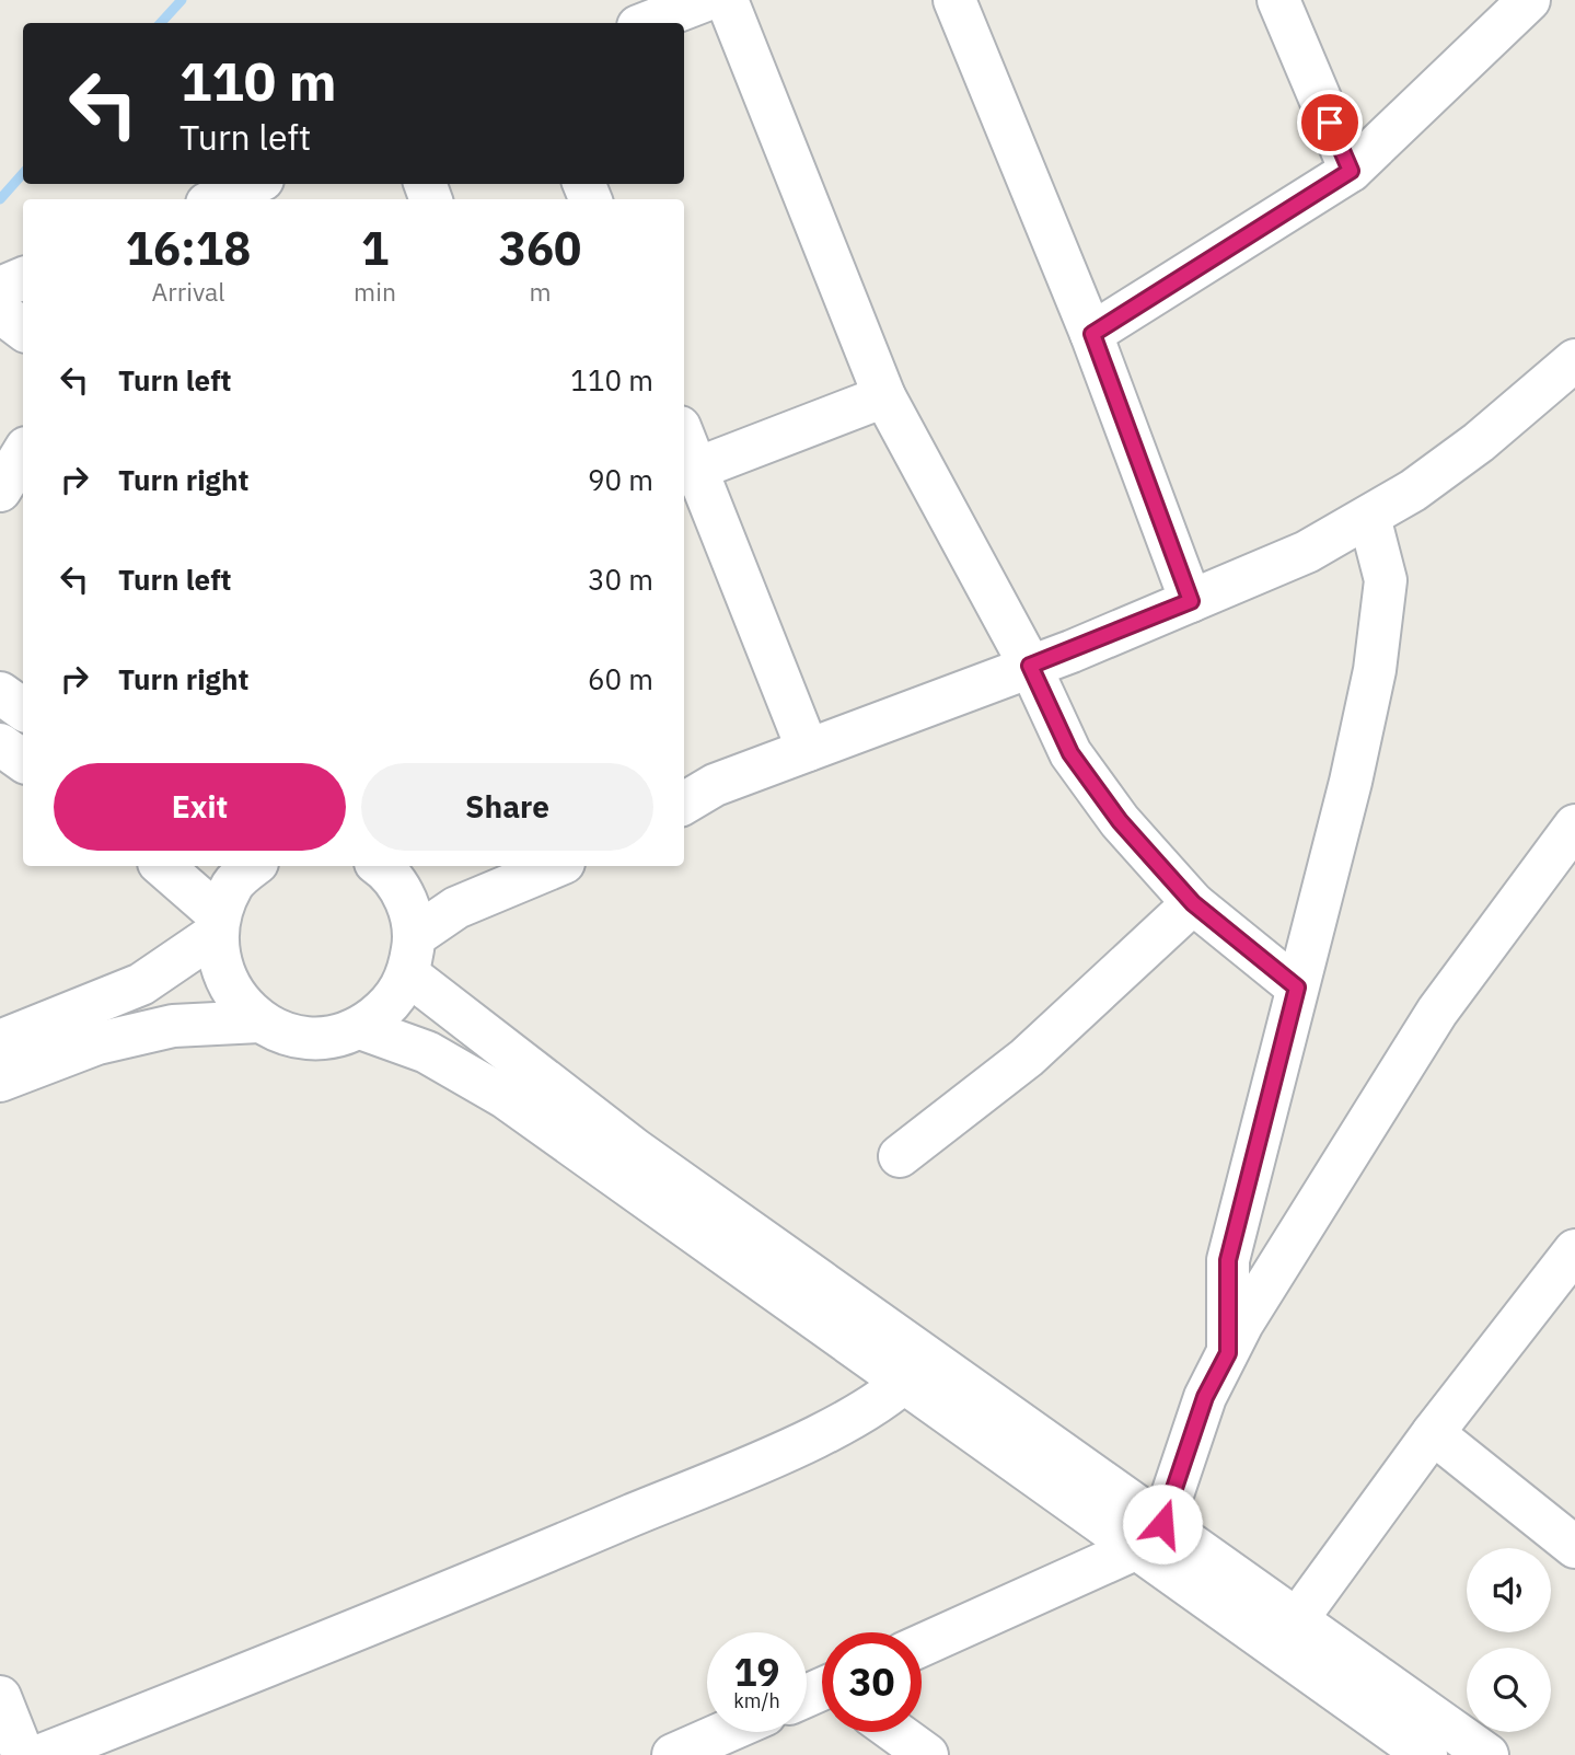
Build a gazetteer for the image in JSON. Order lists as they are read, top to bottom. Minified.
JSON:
{"page":{"turn":["110 m","Turn left"],"eta":["16:18","Arrival","1","min","360","m"],"list":[{"name":"Turn left","value":"110 m"},{"name":"Turn right","value":"90 m"},{"name":"Turn left","value":"30 m"},{"name":"Turn right","value":"60 m"}],"buttons":["Exit","Share"],"speed":"19 km/h","limit":"30"}}
